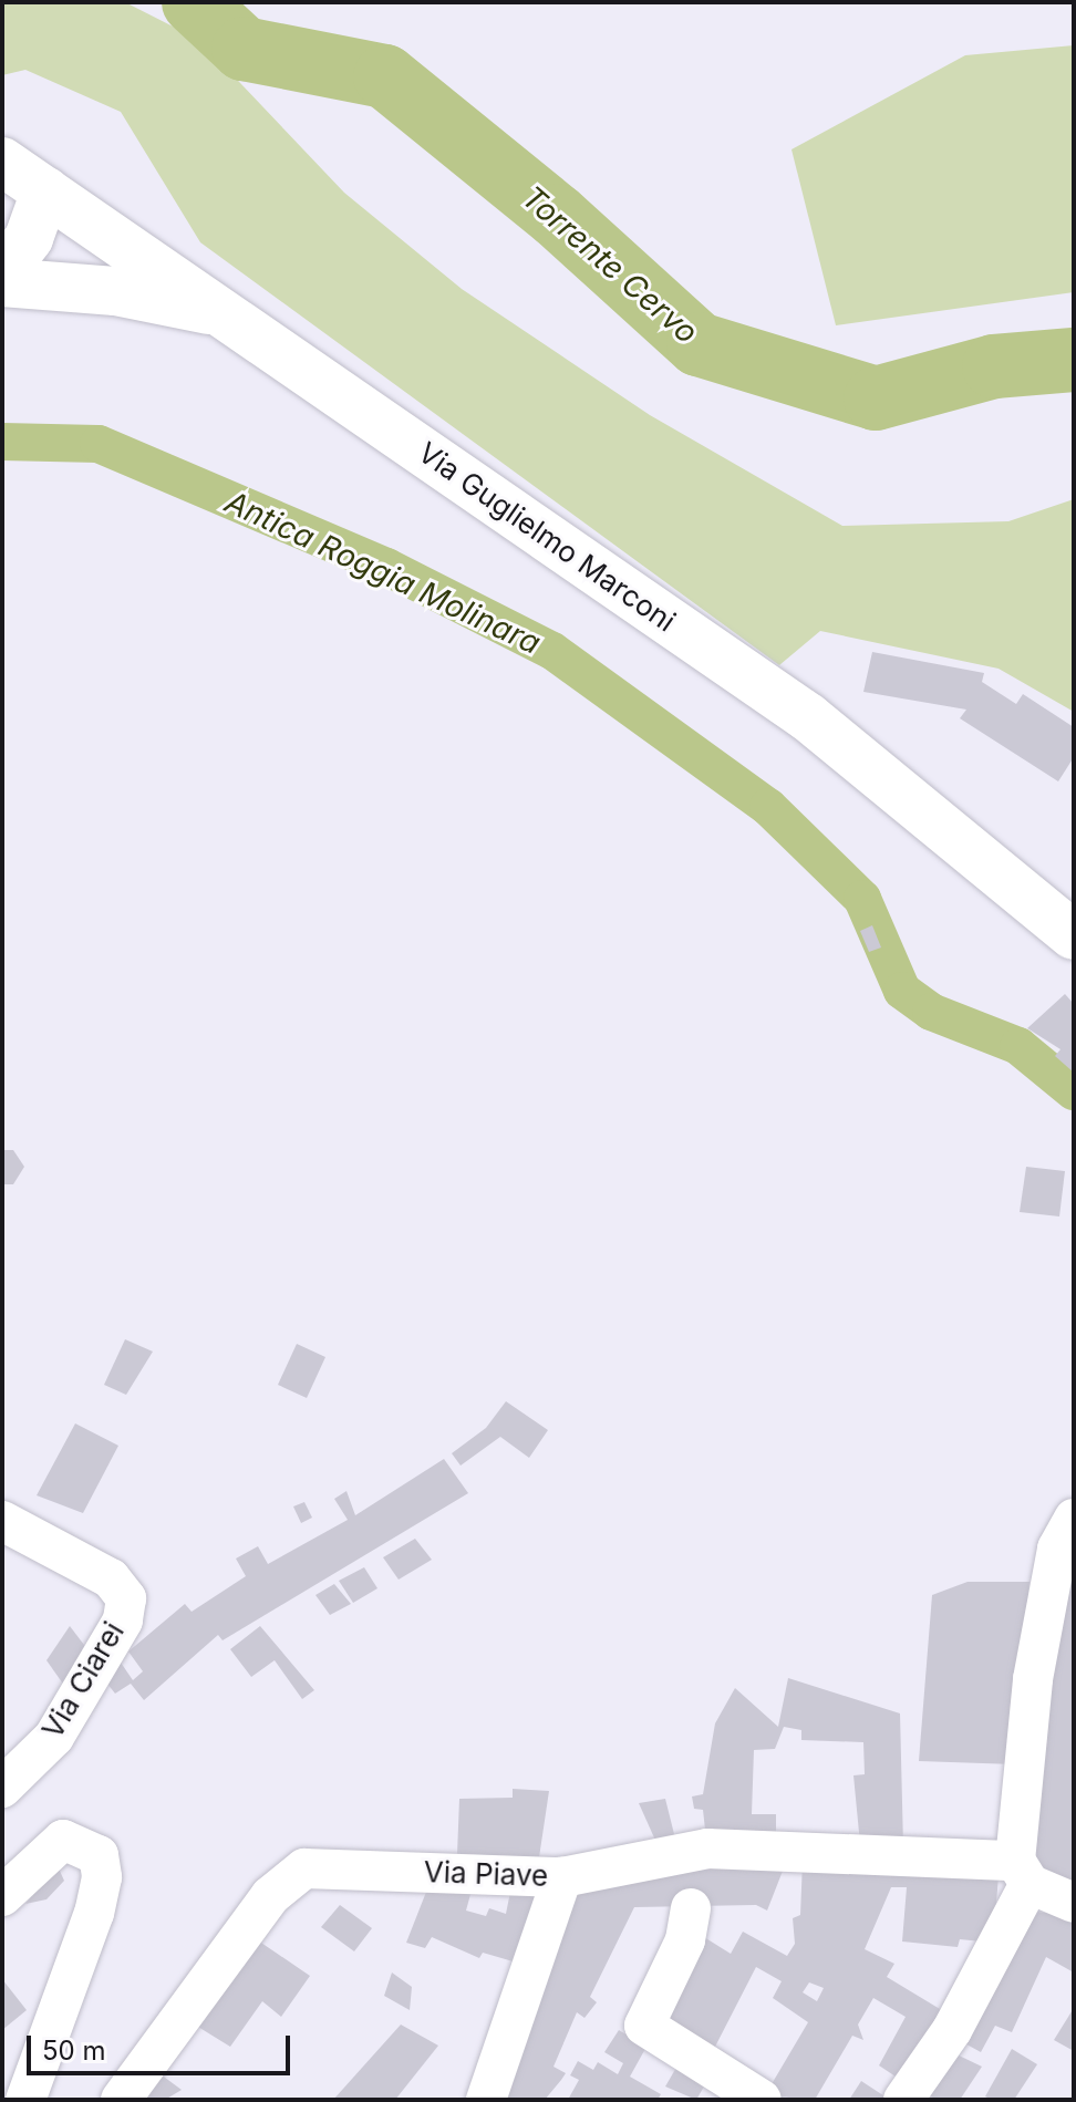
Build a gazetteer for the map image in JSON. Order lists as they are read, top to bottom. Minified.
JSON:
{"streets":{"street":["Via Guglielmo Marconi","Via Ciarei","Via Piave"]},"water":["Torrente Cervo","Antica Roggia Molinara"],"scale_bar":"50 m"}
